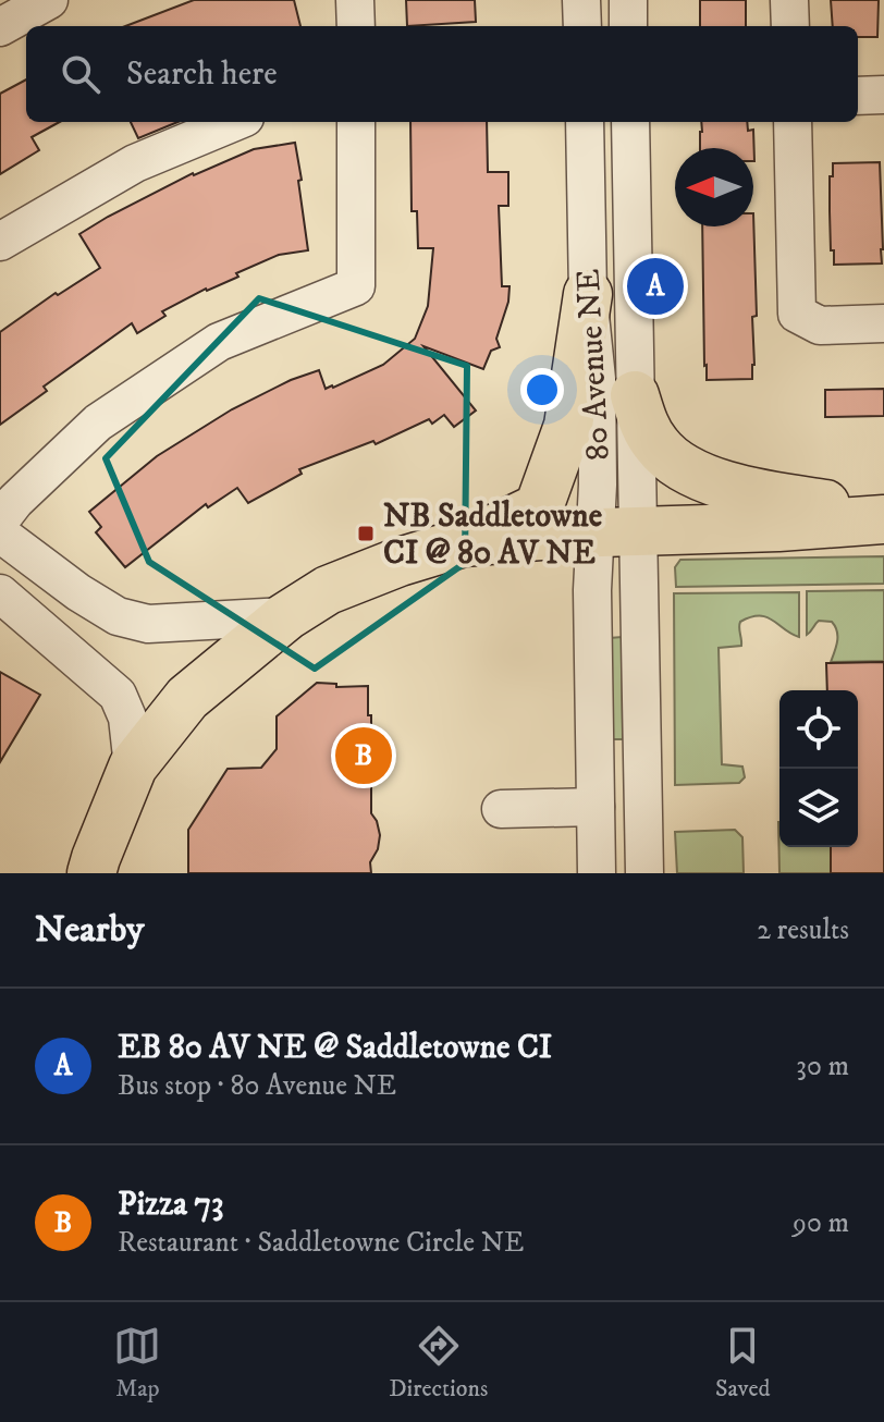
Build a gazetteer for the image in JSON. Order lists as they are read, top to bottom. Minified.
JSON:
{"streets":{"street":["80 Avenue NE"]},"places":{"transit":["NB Saddletowne CI @ 80 AV NE"]},"north":"left","page":{"search":"Search here","pins":["A","B"],"heading":["Nearby","2 results"],"list":[{"mark":"A","name":"EB 80 AV NE @ Saddletowne CI","note":"Bus stop · 80 Avenue NE","value":"30 m"},{"mark":"B","name":"Pizza 73","note":"Restaurant · Saddletowne Circle NE","value":"90 m"}],"nav":["Map","Directions","Saved"]}}
